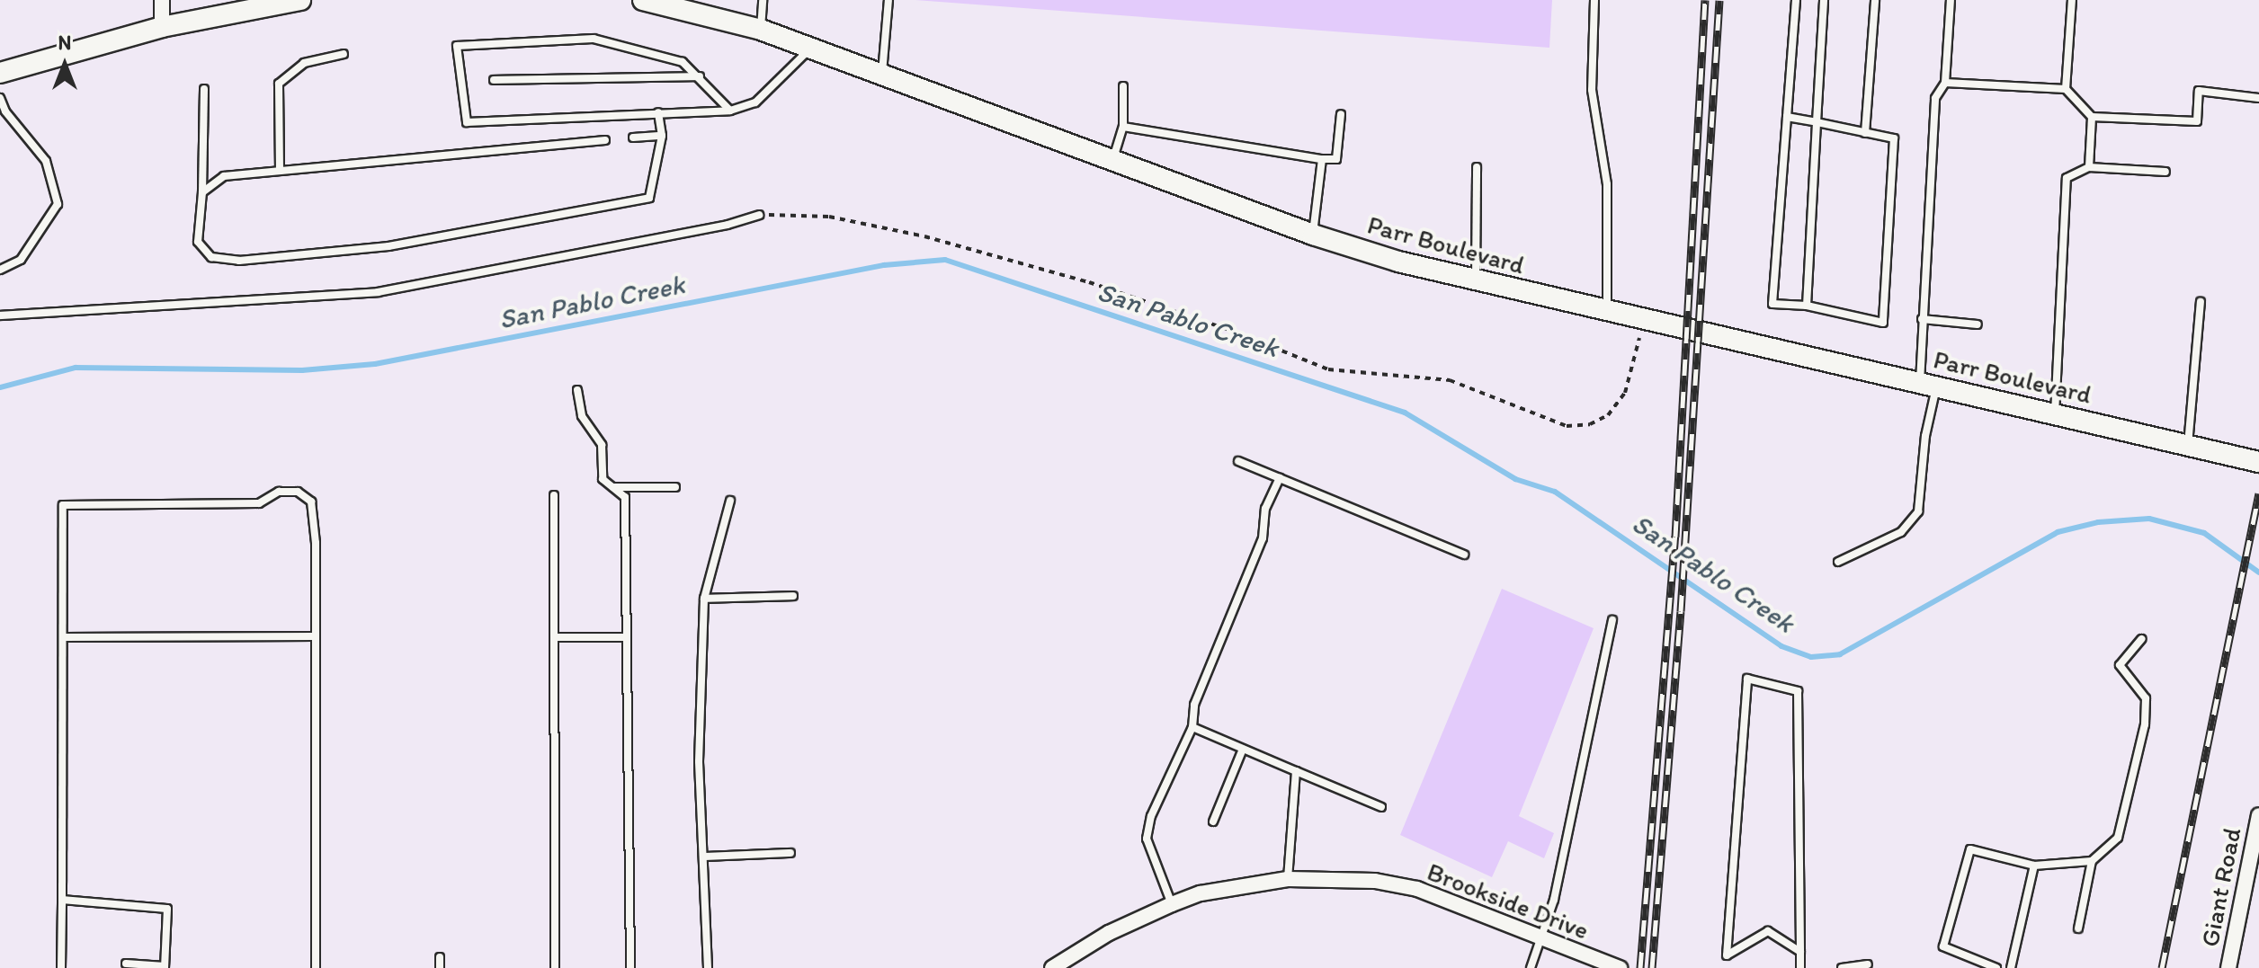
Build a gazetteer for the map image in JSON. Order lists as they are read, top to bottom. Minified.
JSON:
{"streets":{"street":["Parr Boulevard","Giant Road","Brookside Drive"]},"water":["San Pablo Creek"],"north":"top"}
